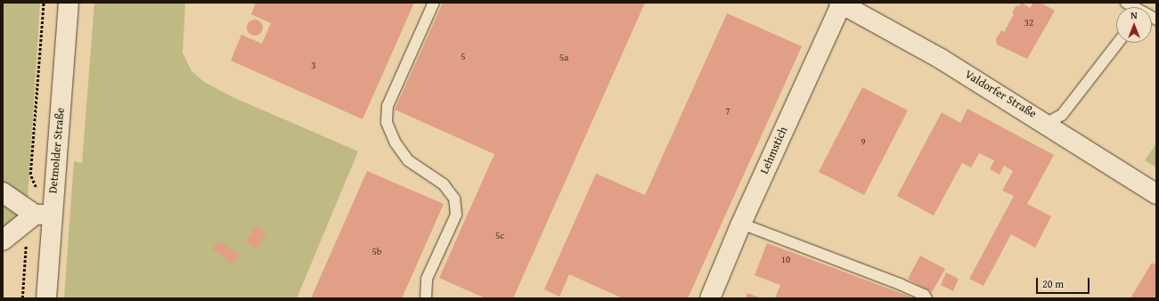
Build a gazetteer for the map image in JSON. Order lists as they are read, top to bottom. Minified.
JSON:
{"streets":{"street":["Valdorfer Straße","Detmolder Straße","Lehmstich"]},"crossings":[["Valdorfer Straße","Lehmstich"]],"house_numbers":["32","5","5a","3","7","9","5c","5b","10"],"scale_bar":"20 m","north":"top"}
